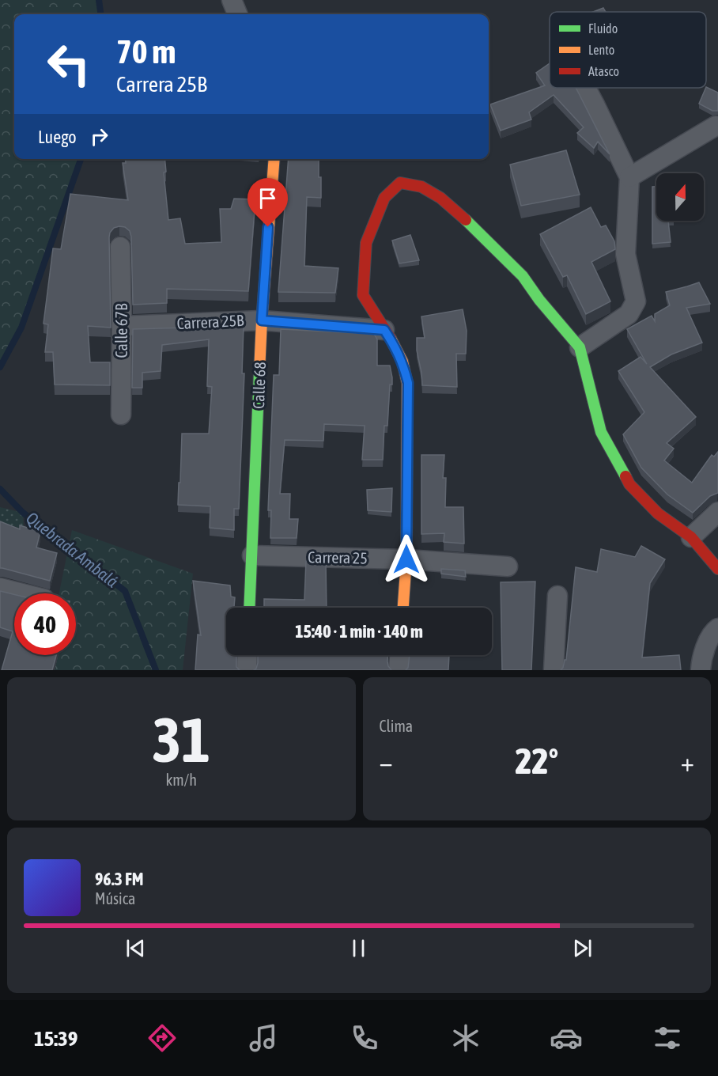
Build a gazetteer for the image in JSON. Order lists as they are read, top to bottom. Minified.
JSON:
{"streets":{"street":["Carrera 25B","Calle 67B","Calle 68","Carrera 25"]},"crossings":[["Carrera 25B","Calle 67B"],["Carrera 25B","Calle 68"],["Calle 68","Carrera 25"]],"water":["Quebrada Ambalá"],"legend":["Fluido","Lento","Atasco"],"north":"top","page":{"turn":["70 m","Carrera 25B"],"then":"Luego","limit":"40","trip":"15:40 · 1 min · 140 m","tile":[["31","km/h"],"Clima"],"heat":["−","22°","+"],"song":["96.3 FM","Música"],"tabs":"15:39"}}
